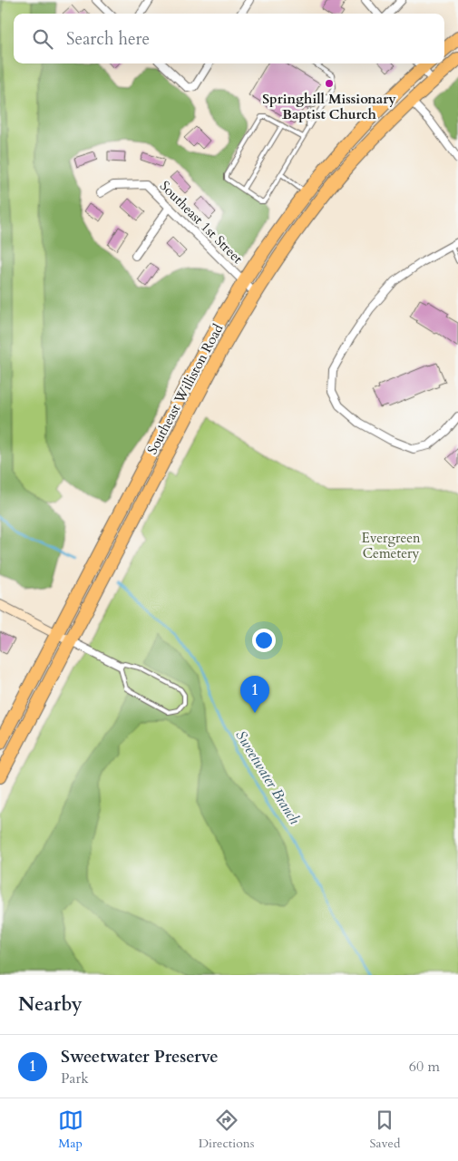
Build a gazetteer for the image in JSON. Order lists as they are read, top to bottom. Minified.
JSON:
{"streets":{"highway":["Southeast Williston Road"],"street":["Southeast 1st Street"]},"crossings":[["Southeast 1st Street","Southeast Williston Road"]],"water":["Sweetwater Branch"],"parks":["Evergreen Cemetery"],"places":["Springhill Missionary Baptist Church"],"page":{"search":"Search here","pins":"1","heading":"Nearby","list":[{"mark":"1","name":"Sweetwater Preserve","note":"Park","value":"60 m"}],"nav":["Map","Directions","Saved"]}}
